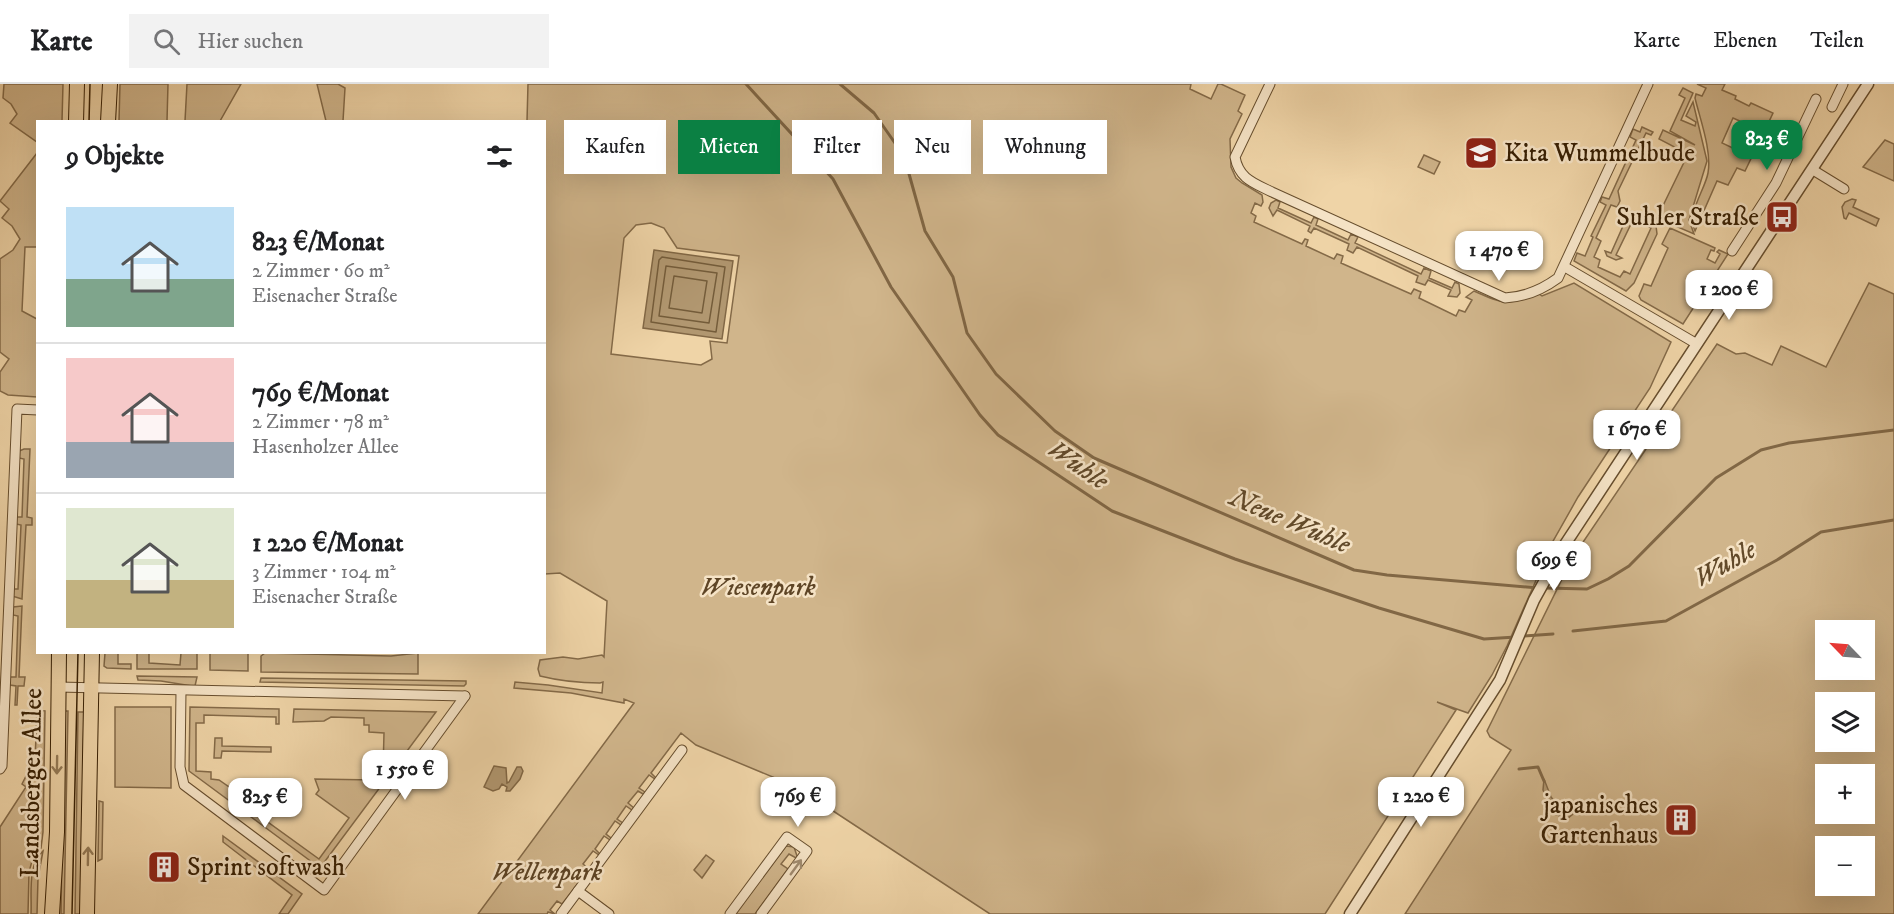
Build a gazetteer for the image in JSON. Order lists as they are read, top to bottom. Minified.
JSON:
{"streets":{"main road":["Landsberger Allee"]},"water":["Wuhle","Neue Wuhle"],"parks":["Wiesenpark","Wellenpark"],"places":{"school or university":["Kita Wummelbude"],"bus stop":["Suhler Straße"],"building":["japanisches Gartenhaus","Sprint softwash"]},"north":"top left","page":{"header":"Karte","search":"Hier suchen","nav":["Karte","Ebenen","Teilen"],"price":["823 €","1 470 €","1 200 €","1 670 €","699 €","1 550 €","769 €","1 220 €","825 €"],"chip":["Kaufen","Mieten","Filter","Neu","Wohnung"],"heading":"9 Objekte","list":[{"name":"823 €/Monat","note":"2 Zimmer · 60 m² · Eisenacher Straße"},{"name":"769 €/Monat","note":"2 Zimmer · 78 m² · Hasenholzer Allee"},{"name":"1 220 €/Monat","note":"3 Zimmer · 104 m² · Eisenacher Straße"}],"map_buttons":["+","−"]}}
